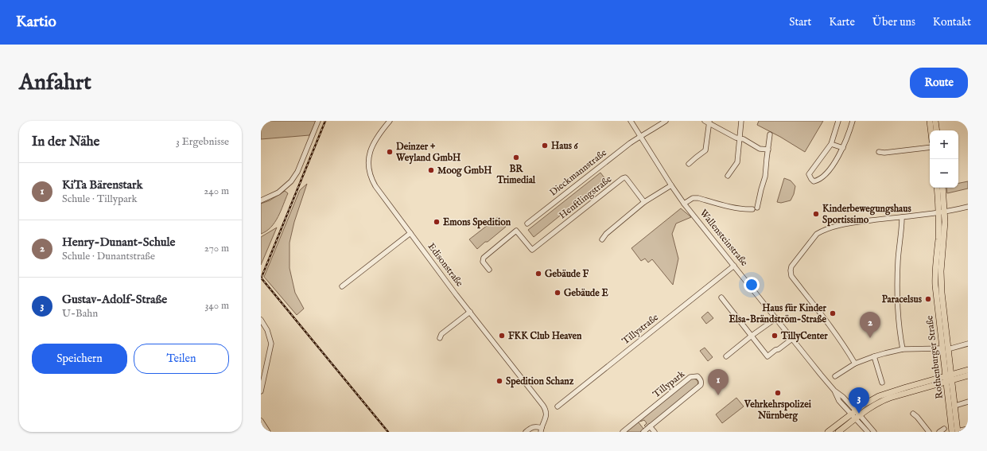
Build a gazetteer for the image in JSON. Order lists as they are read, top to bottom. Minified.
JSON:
{"streets":{"main road":["Rothenburger Straße"],"street":["Dieckmannstraße","Henftlingstraße","Wallensteinstraße","Edisonstraße","Tillystraße","Tillypark"]},"crossings":[["Dieckmannstraße","Wallensteinstraße"],["Wallensteinstraße","Tillystraße"]],"places":["Haus 6","Deinzer + Weyland GmbH","BR Trimedial","Moog GmbH","Kinderbewegungshaus Sportissimo","Emons Spedition","Gebäude F","Gebäude E","Paracelsus","Haus für Kinder Elsa-Brändström-Straße","FKK Club Heaven","TillyCenter","Spedition Schanz","Vehrkehrspolizei Nürnberg"],"page":{"header":"Kartio","nav":["Start","Karte","Über uns","Kontakt"],"buttons":["Route",["Speichern","Teilen"]],"title":"Anfahrt","heading":["In der Nähe","3 Ergebnisse"],"map_buttons":["+","−"],"list":[{"mark":"1","name":"KiTa Bärenstark","note":"Schule · Tillypark","value":"240 m"},{"mark":"2","name":"Henry-Dunant-Schule","note":"Schule · Dunantstraße","value":"270 m"},{"mark":"3","name":"Gustav-Adolf-Straße","note":"U-Bahn","value":"340 m"}],"pins":["2","1","3"]}}
